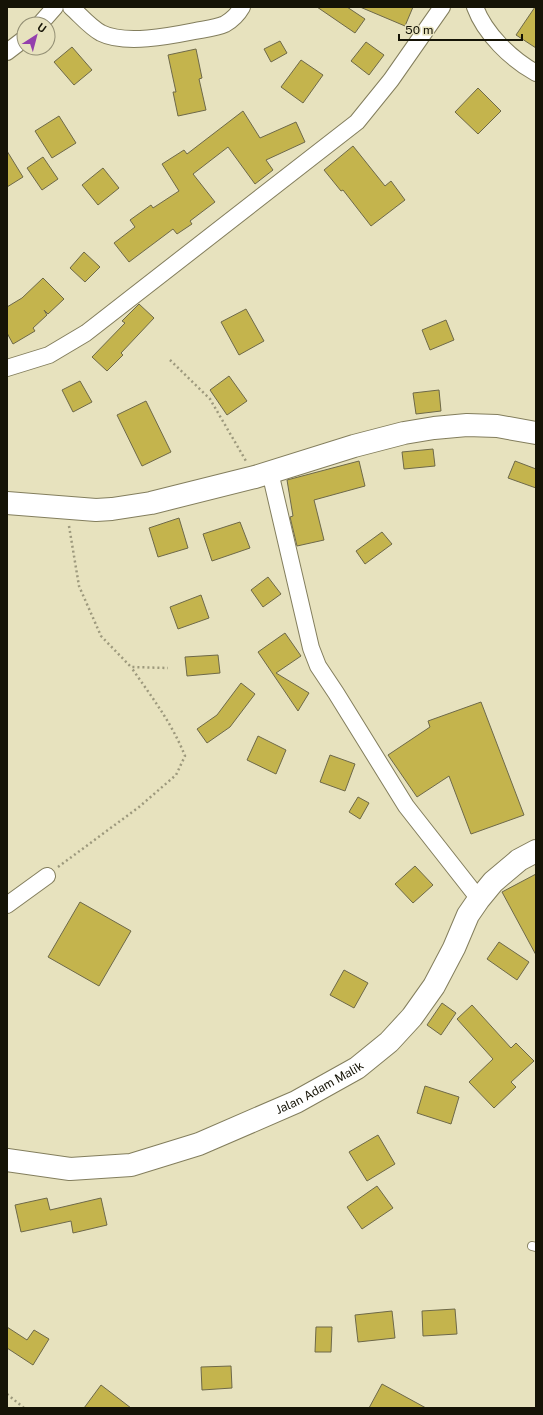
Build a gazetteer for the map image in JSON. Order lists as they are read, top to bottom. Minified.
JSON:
{"streets":{"main road":["Jalan Adam Malik"]},"scale_bar":"50 m","north":"top right"}
